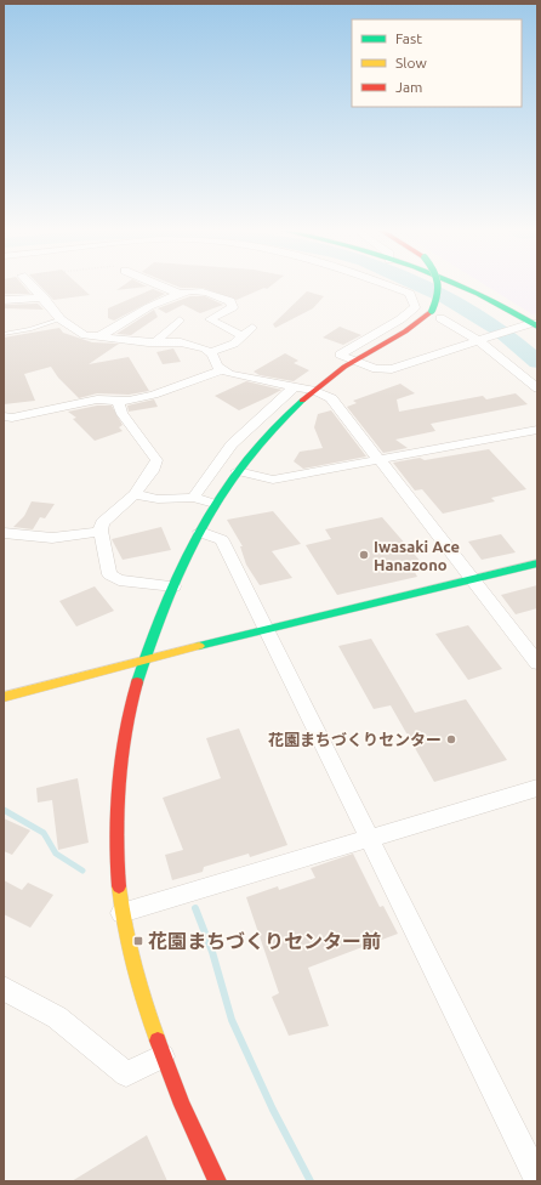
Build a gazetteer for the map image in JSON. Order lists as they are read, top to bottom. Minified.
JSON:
{"places":{"other":["Iwasaki Ace Hanazono","花園まちづくりセンター"],"transit":["花園まちづくりセンター前"]},"legend":["Fast","Slow","Jam"]}
